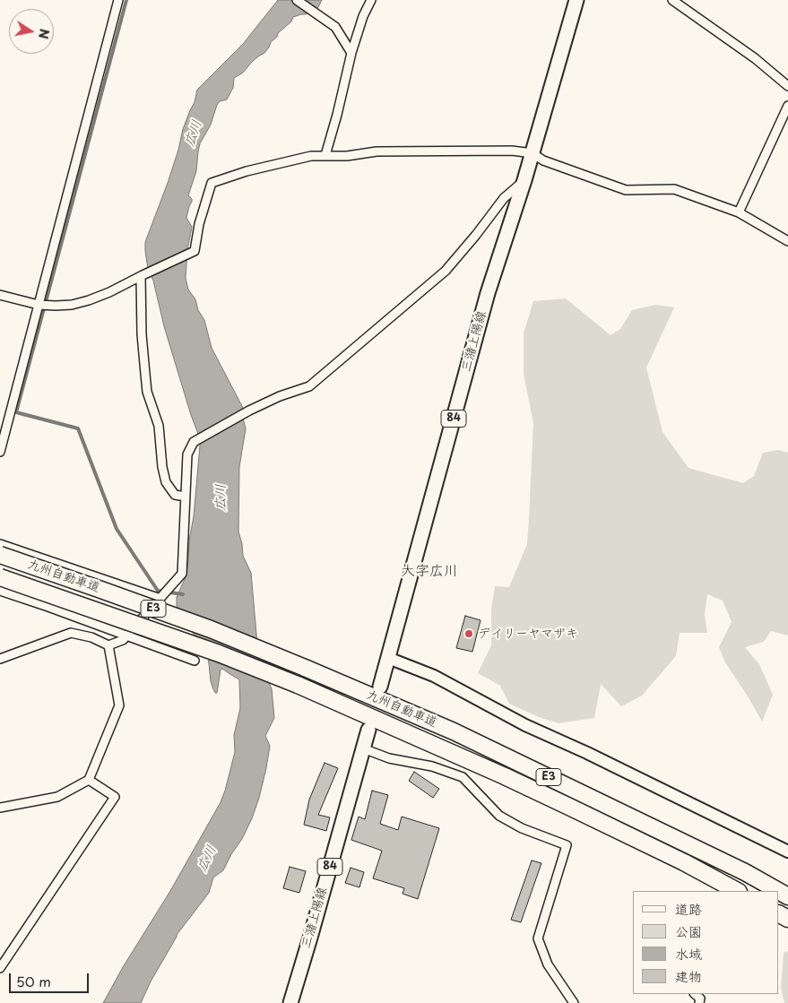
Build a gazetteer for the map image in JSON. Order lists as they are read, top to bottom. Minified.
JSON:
{"streets":{"highway":["九州自動車道","E3"],"main road":["三潴上陽線","84"]},"districts":["大字広川"],"water":["広川"],"places":["デイリーヤマザキ"],"legend":["道路","公園","水域","建物"],"scale_bar":"50 m","north":"right"}
